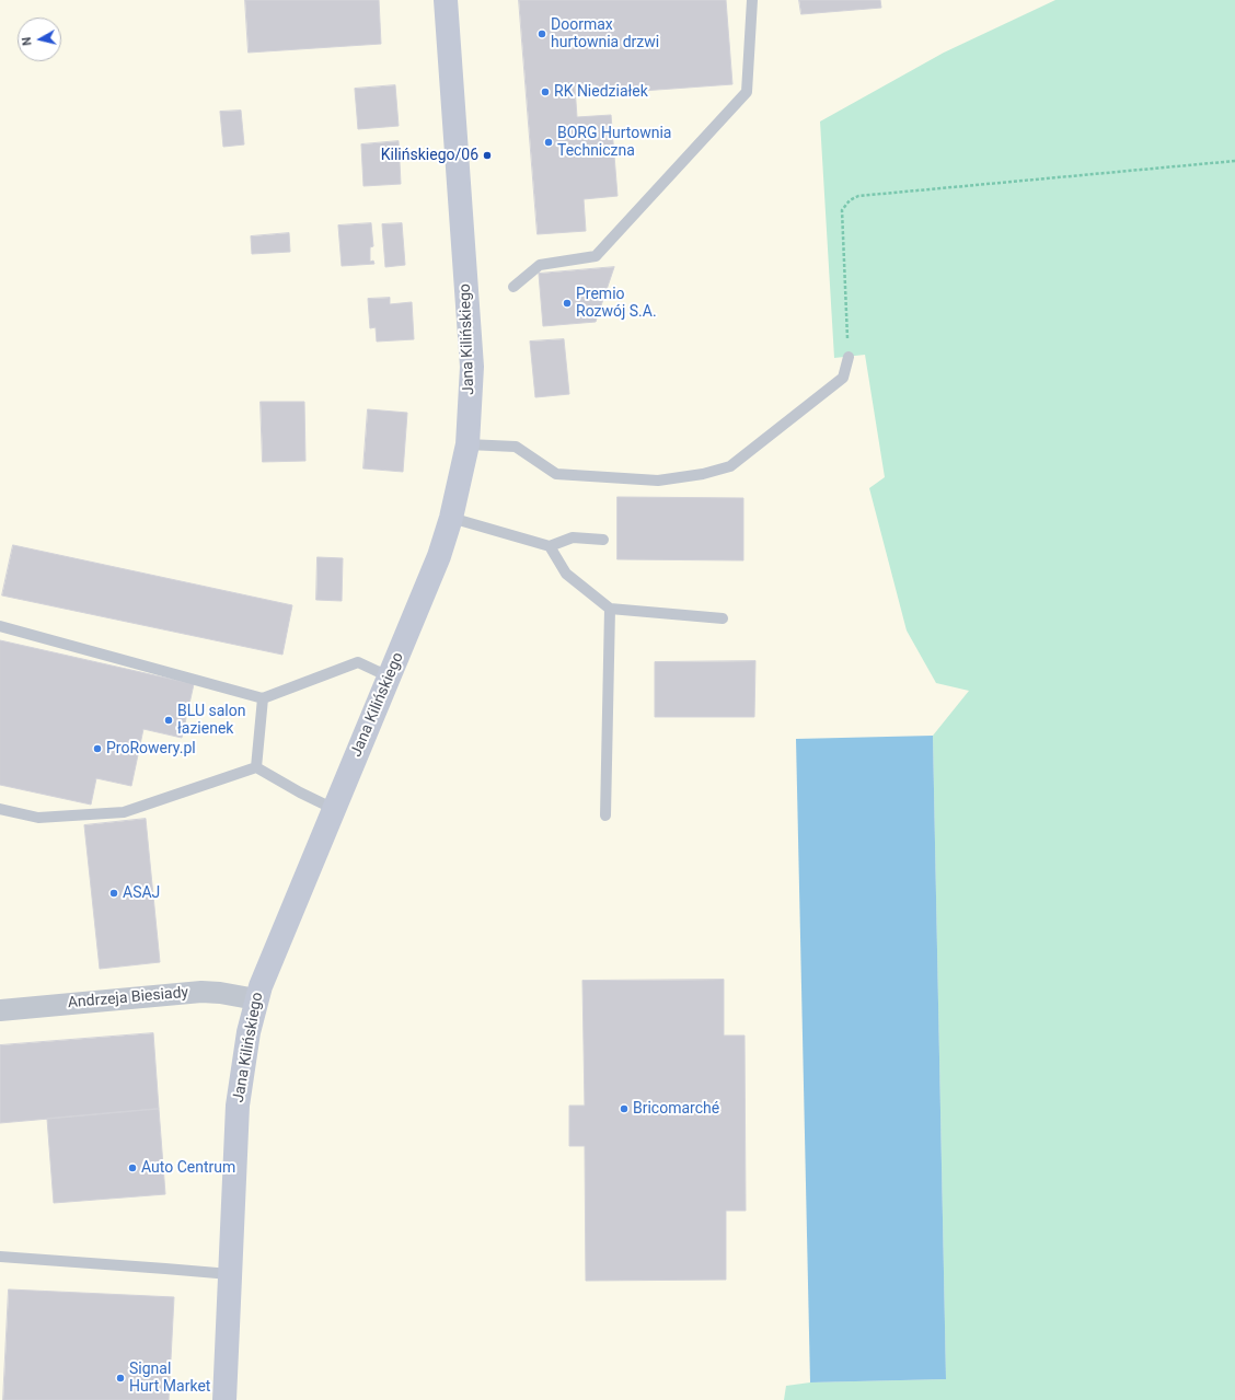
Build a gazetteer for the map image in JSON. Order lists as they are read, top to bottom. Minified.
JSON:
{"streets":{"street":["Jana Kilińskiego","Andrzeja Biesiady"]},"crossings":[["Jana Kilińskiego","Andrzeja Biesiady"]],"places":["Doormax hurtownia drzwi","RK Niedziałek","BORG Hurtownia Techniczna","Kilińskiego/06","Premio Rozwój S.A.","BLU salon łazienek","ProRowery.pl","ASAJ","Bricomarché","Auto Centrum","Signal Hurt Market"],"north":"left"}
